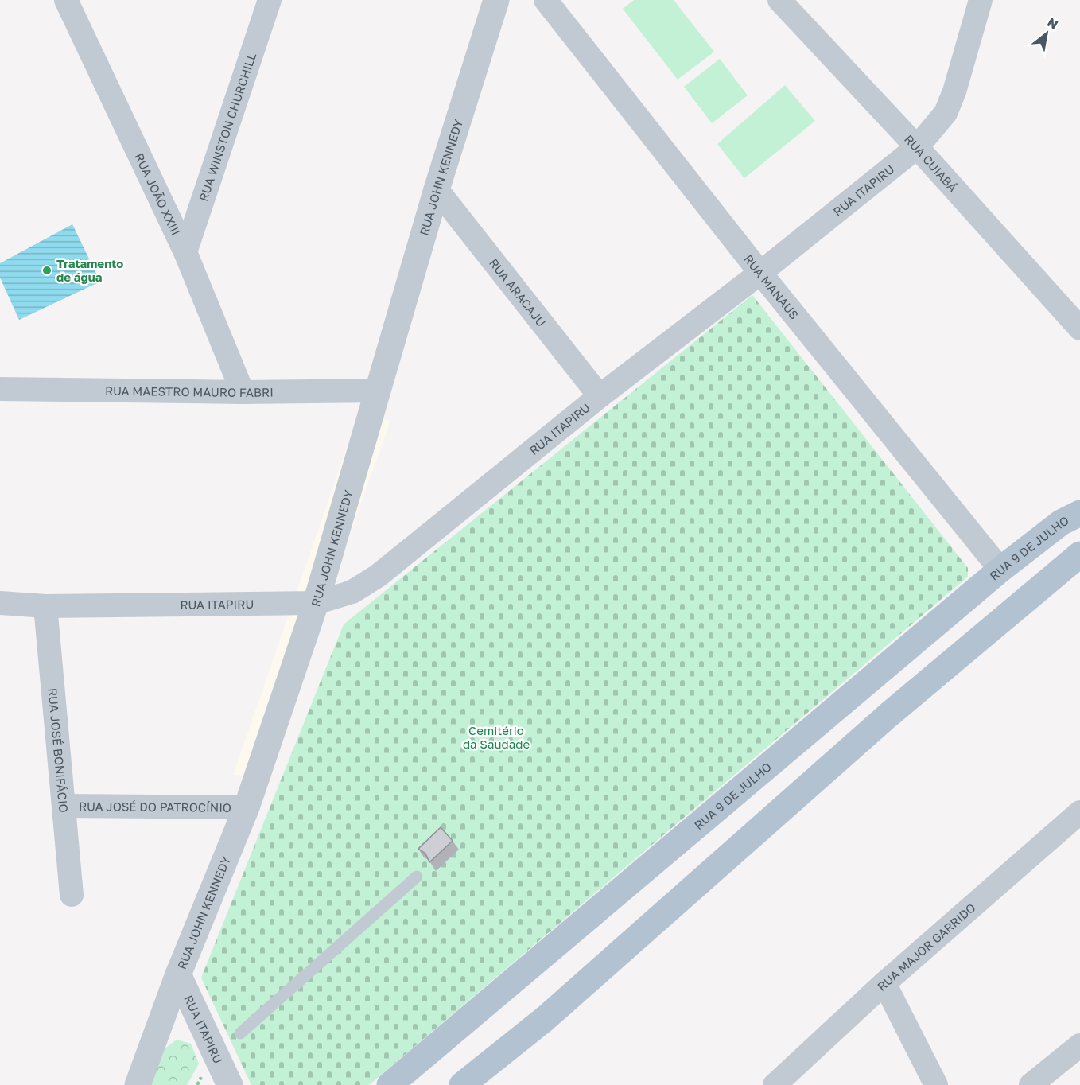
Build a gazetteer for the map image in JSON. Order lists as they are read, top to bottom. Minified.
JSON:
{"streets":{"main road":["RUA 9 DE JULHO"],"street":["RUA WINSTON CHURCHILL","RUA CUIABÁ","RUA JOHN KENNEDY","RUA ITAPIRU","RUA JOÃO XXIII","RUA MANAUS","RUA ARACAJU","RUA MAESTRO MAURO FABRI","RUA JOSÉ BONIFÁCIO","RUA JOSÉ DO PATROCÍNIO","RUA MAJOR GARRIDO"]},"crossings":[["RUA WINSTON CHURCHILL","RUA JOÃO XXIII"],["RUA CUIABÁ","RUA ITAPIRU"],["RUA JOHN KENNEDY","RUA ITAPIRU"],["RUA JOHN KENNEDY","RUA ARACAJU"],["RUA JOHN KENNEDY","RUA MAESTRO MAURO FABRI"],["RUA JOHN KENNEDY","RUA JOSÉ DO PATROCÍNIO"],["RUA ITAPIRU","RUA MANAUS"],["RUA ITAPIRU","RUA ARACAJU"],["RUA ITAPIRU","RUA JOSÉ BONIFÁCIO"],["RUA JOÃO XXIII","RUA MAESTRO MAURO FABRI"],["RUA MANAUS","RUA 9 DE JULHO"],["RUA JOSÉ BONIFÁCIO","RUA JOSÉ DO PATROCÍNIO"]],"parks":["Cemitério da Saudade"],"places":["Tratamento de água"],"north":"top right"}
